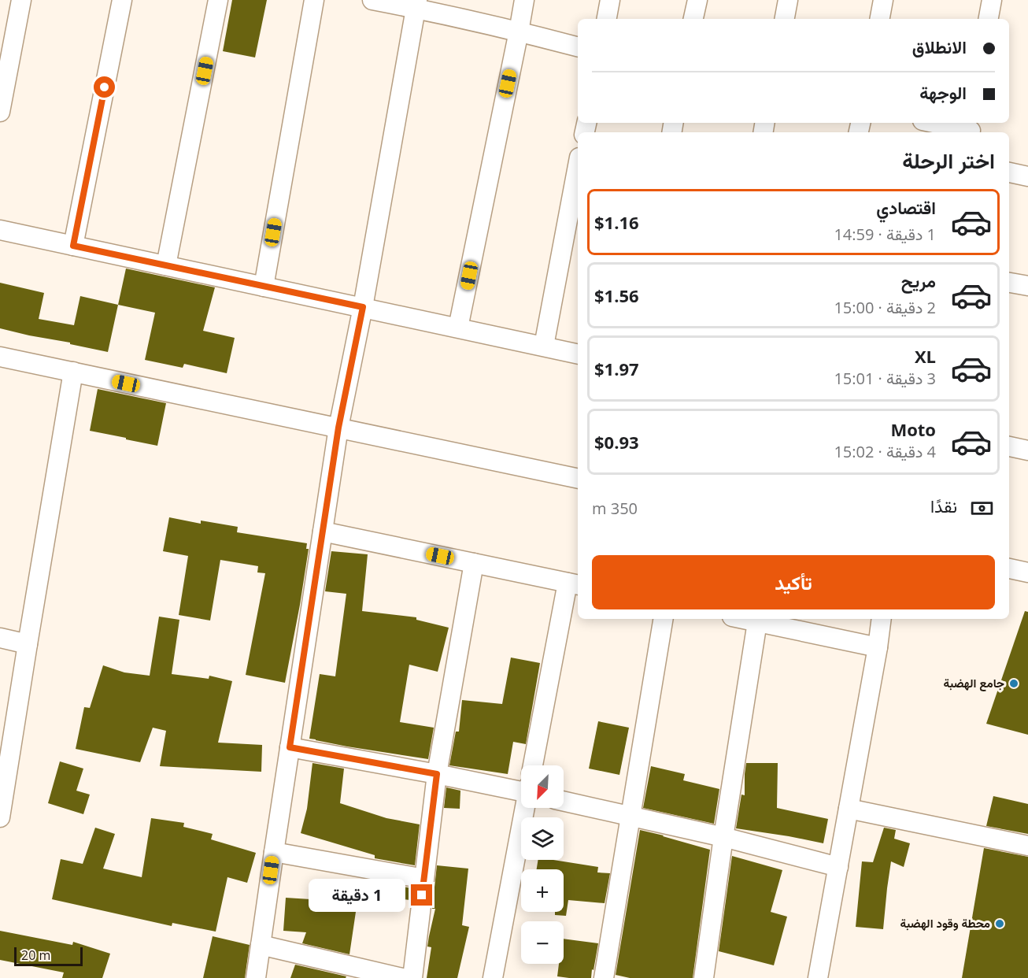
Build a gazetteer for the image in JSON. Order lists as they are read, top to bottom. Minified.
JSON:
{"places":["جامع الهضبة","محطة وقود الهضبة"],"scale_bar":"20 m","north":"bottom left","page":{"banner":["الانطلاق","الوجهة"],"heading":"اختر الرحلة","list":[{"name":"اقتصادي","note":"1 دقيقة · 14:59","value":"$1.16"},{"name":"مريح","note":"2 دقيقة · 15:00","value":"$1.56"},{"name":"XL","note":"3 دقيقة · 15:01","value":"$1.97"},{"name":"Moto","note":"4 دقيقة · 15:02","value":"$0.93"}],"pay":["نقدًا","350 m"],"buttons":"تأكيد","map_buttons":["+","−"],"bubble":"1 دقيقة","scale":"20 m"}}
